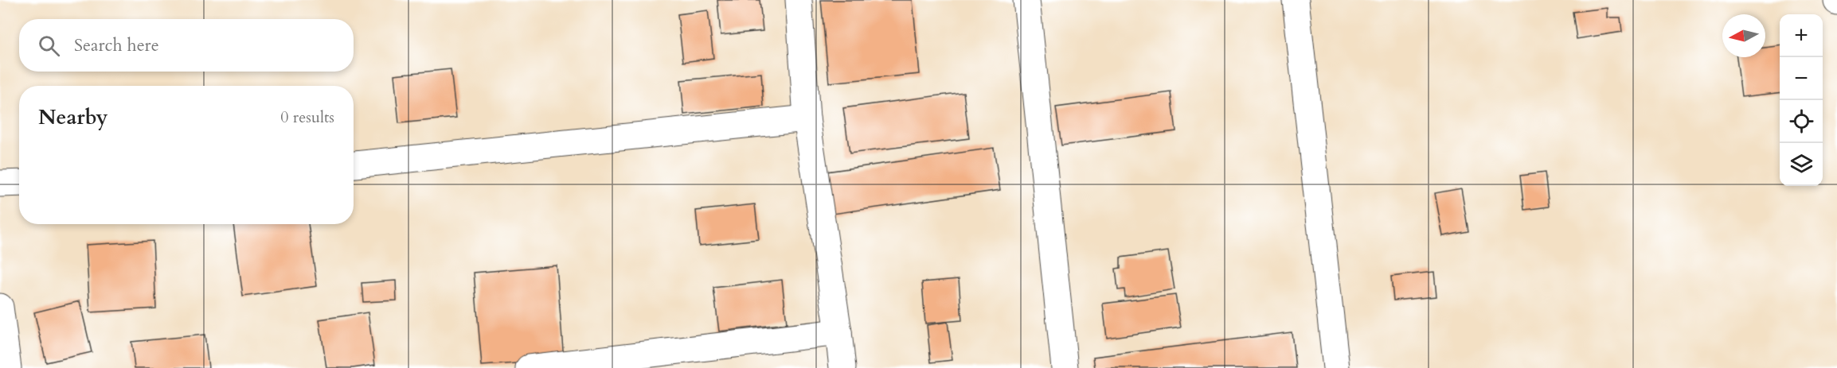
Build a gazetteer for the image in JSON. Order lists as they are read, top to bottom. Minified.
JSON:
{"north":"left","page":{"map_buttons":["+","−"],"search":"Search here","heading":["Nearby","0 results"]}}
